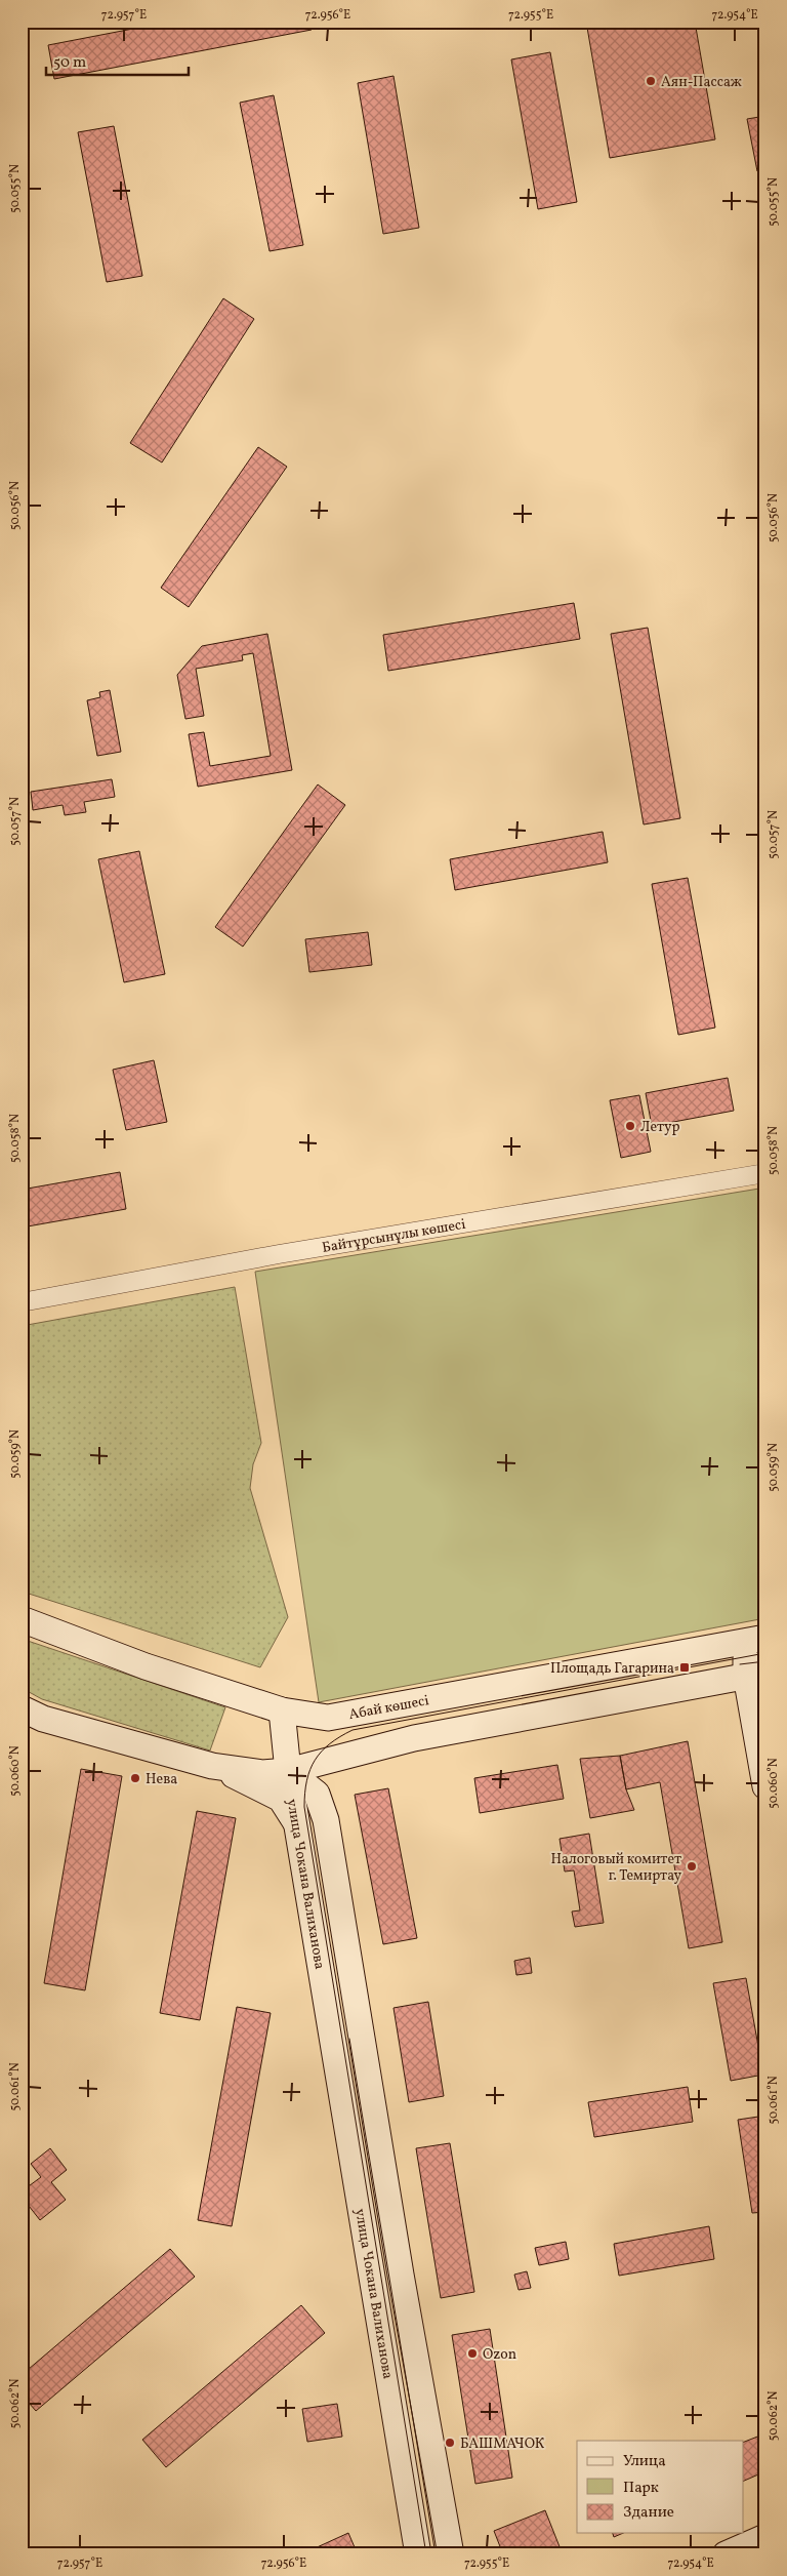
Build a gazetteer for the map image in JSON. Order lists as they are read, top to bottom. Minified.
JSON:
{"streets":{"street":["Байтұрсынұлы көшесі","Абай көшесі","улица Чокана Валиханова"]},"places":{"other":["Аян-Пассаж","Летур","Нева","Налоговый комитет г. Темиртау","Ozon","БАШМАЧОК"],"transit":["Площадь Гагарина"]},"legend":["Улица","Парк","Здание"],"scale_bar":"50 m","coordinates":["72.957°E","72.956°E","72.955°E","72.954°E","50.055°N","50.056°N","50.057°N","50.058°N","50.059°N","50.060°N","50.061°N","50.062°N"]}
